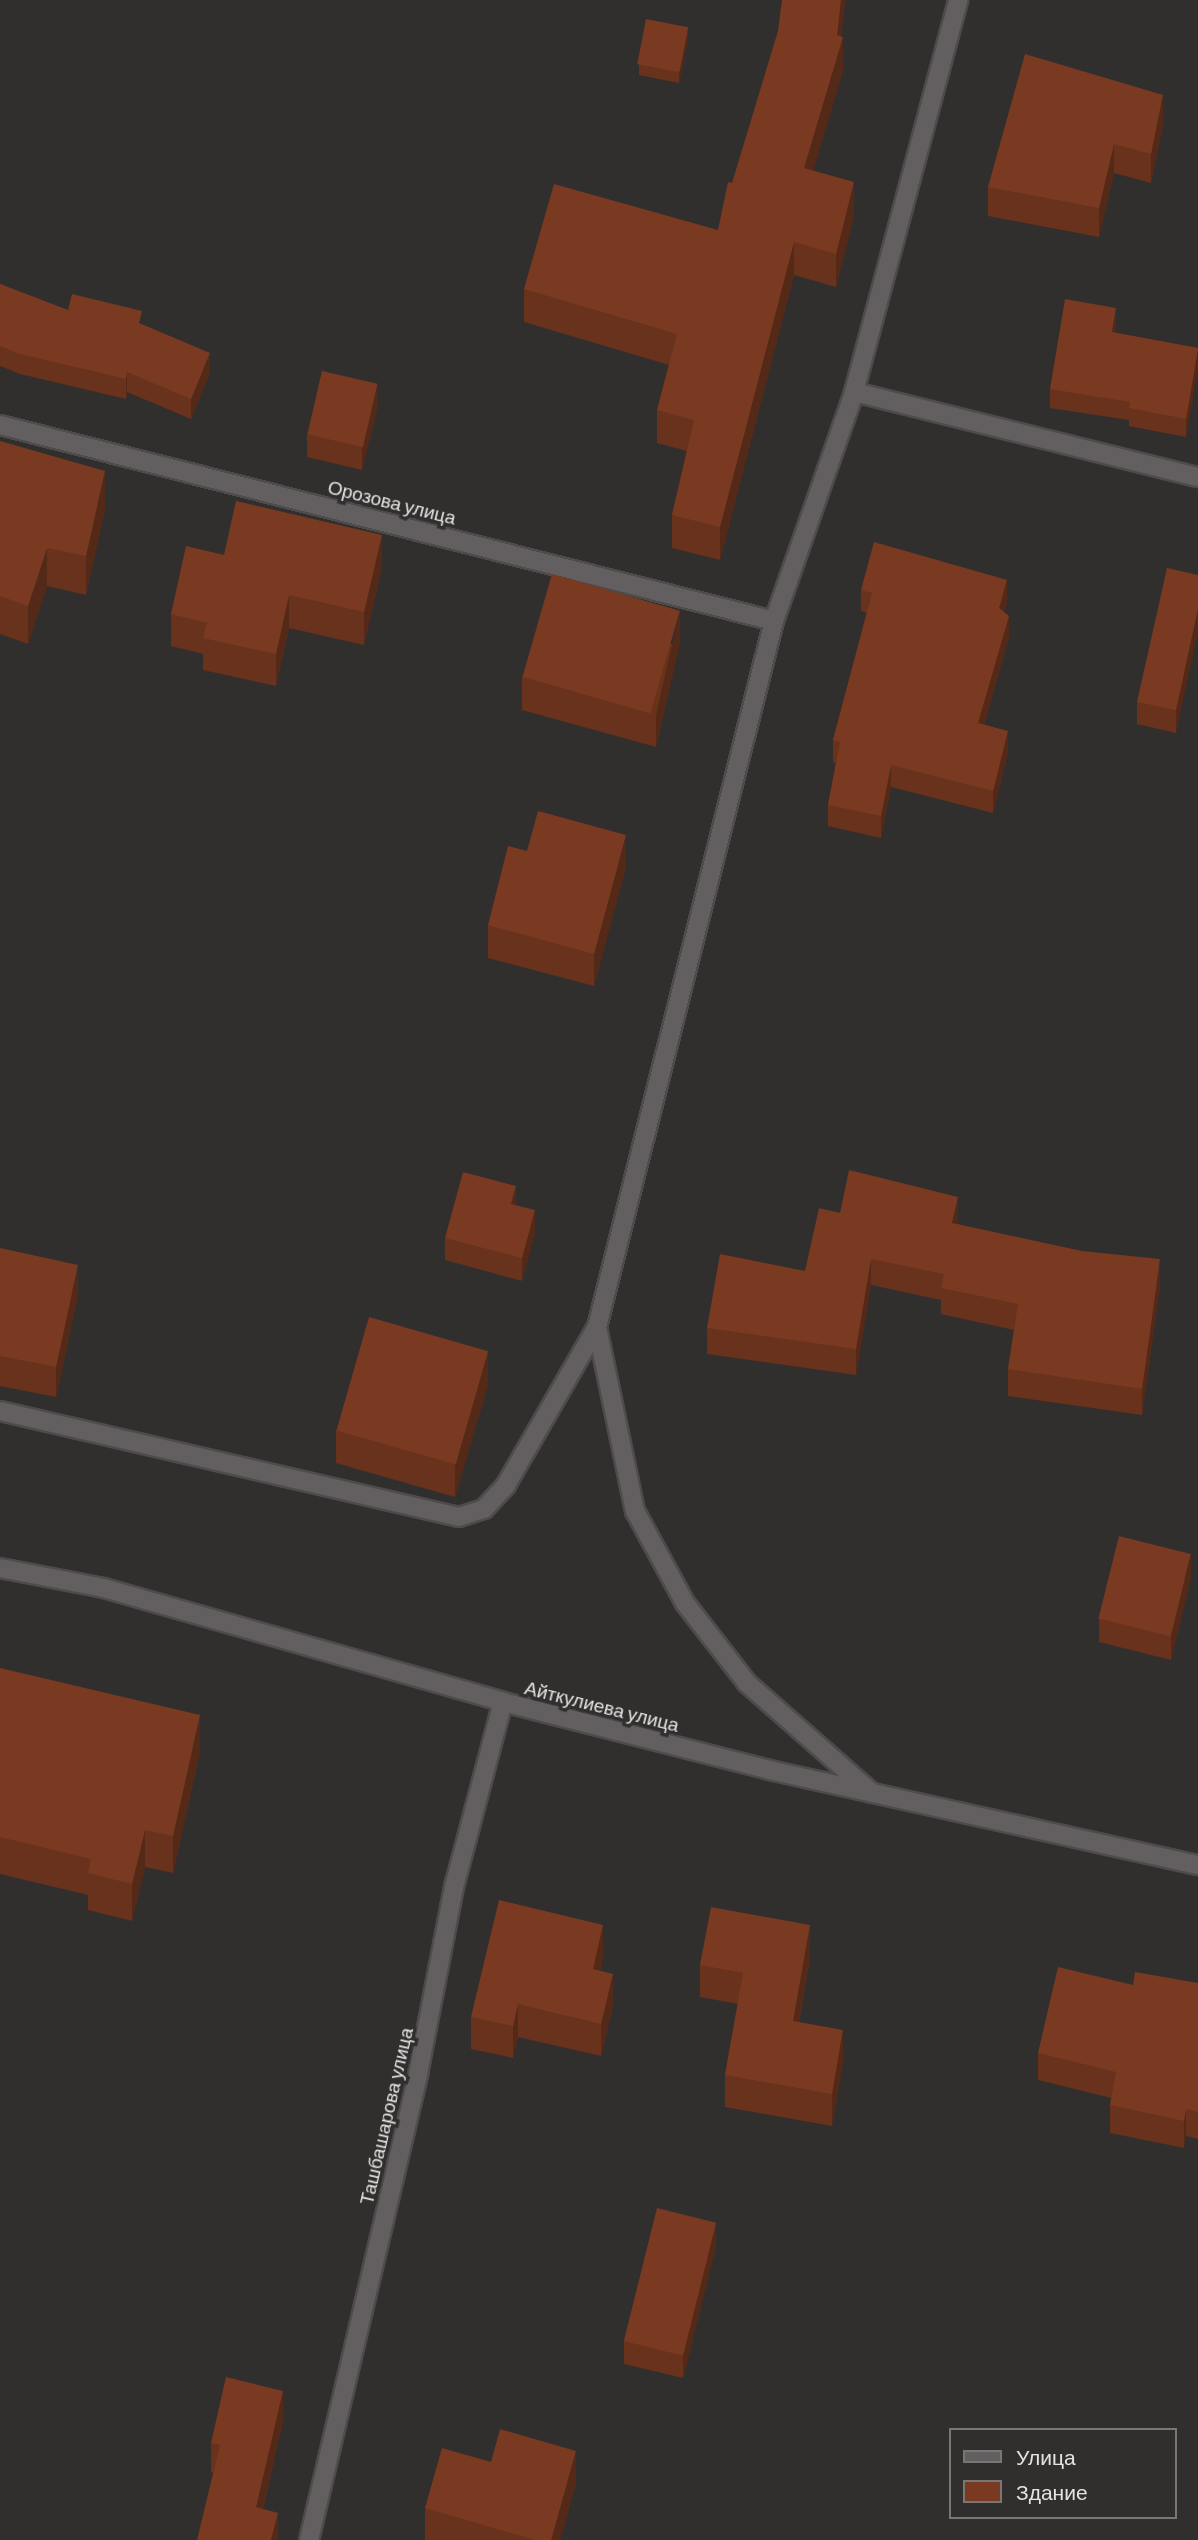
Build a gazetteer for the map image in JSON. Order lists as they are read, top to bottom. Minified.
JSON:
{"streets":{"street":["Орозова улица","Айткулиева улица","Ташбашарова улица"]},"crossings":[["Айткулиева улица","Ташбашарова улица"]],"legend":["Улица","Здание"]}
